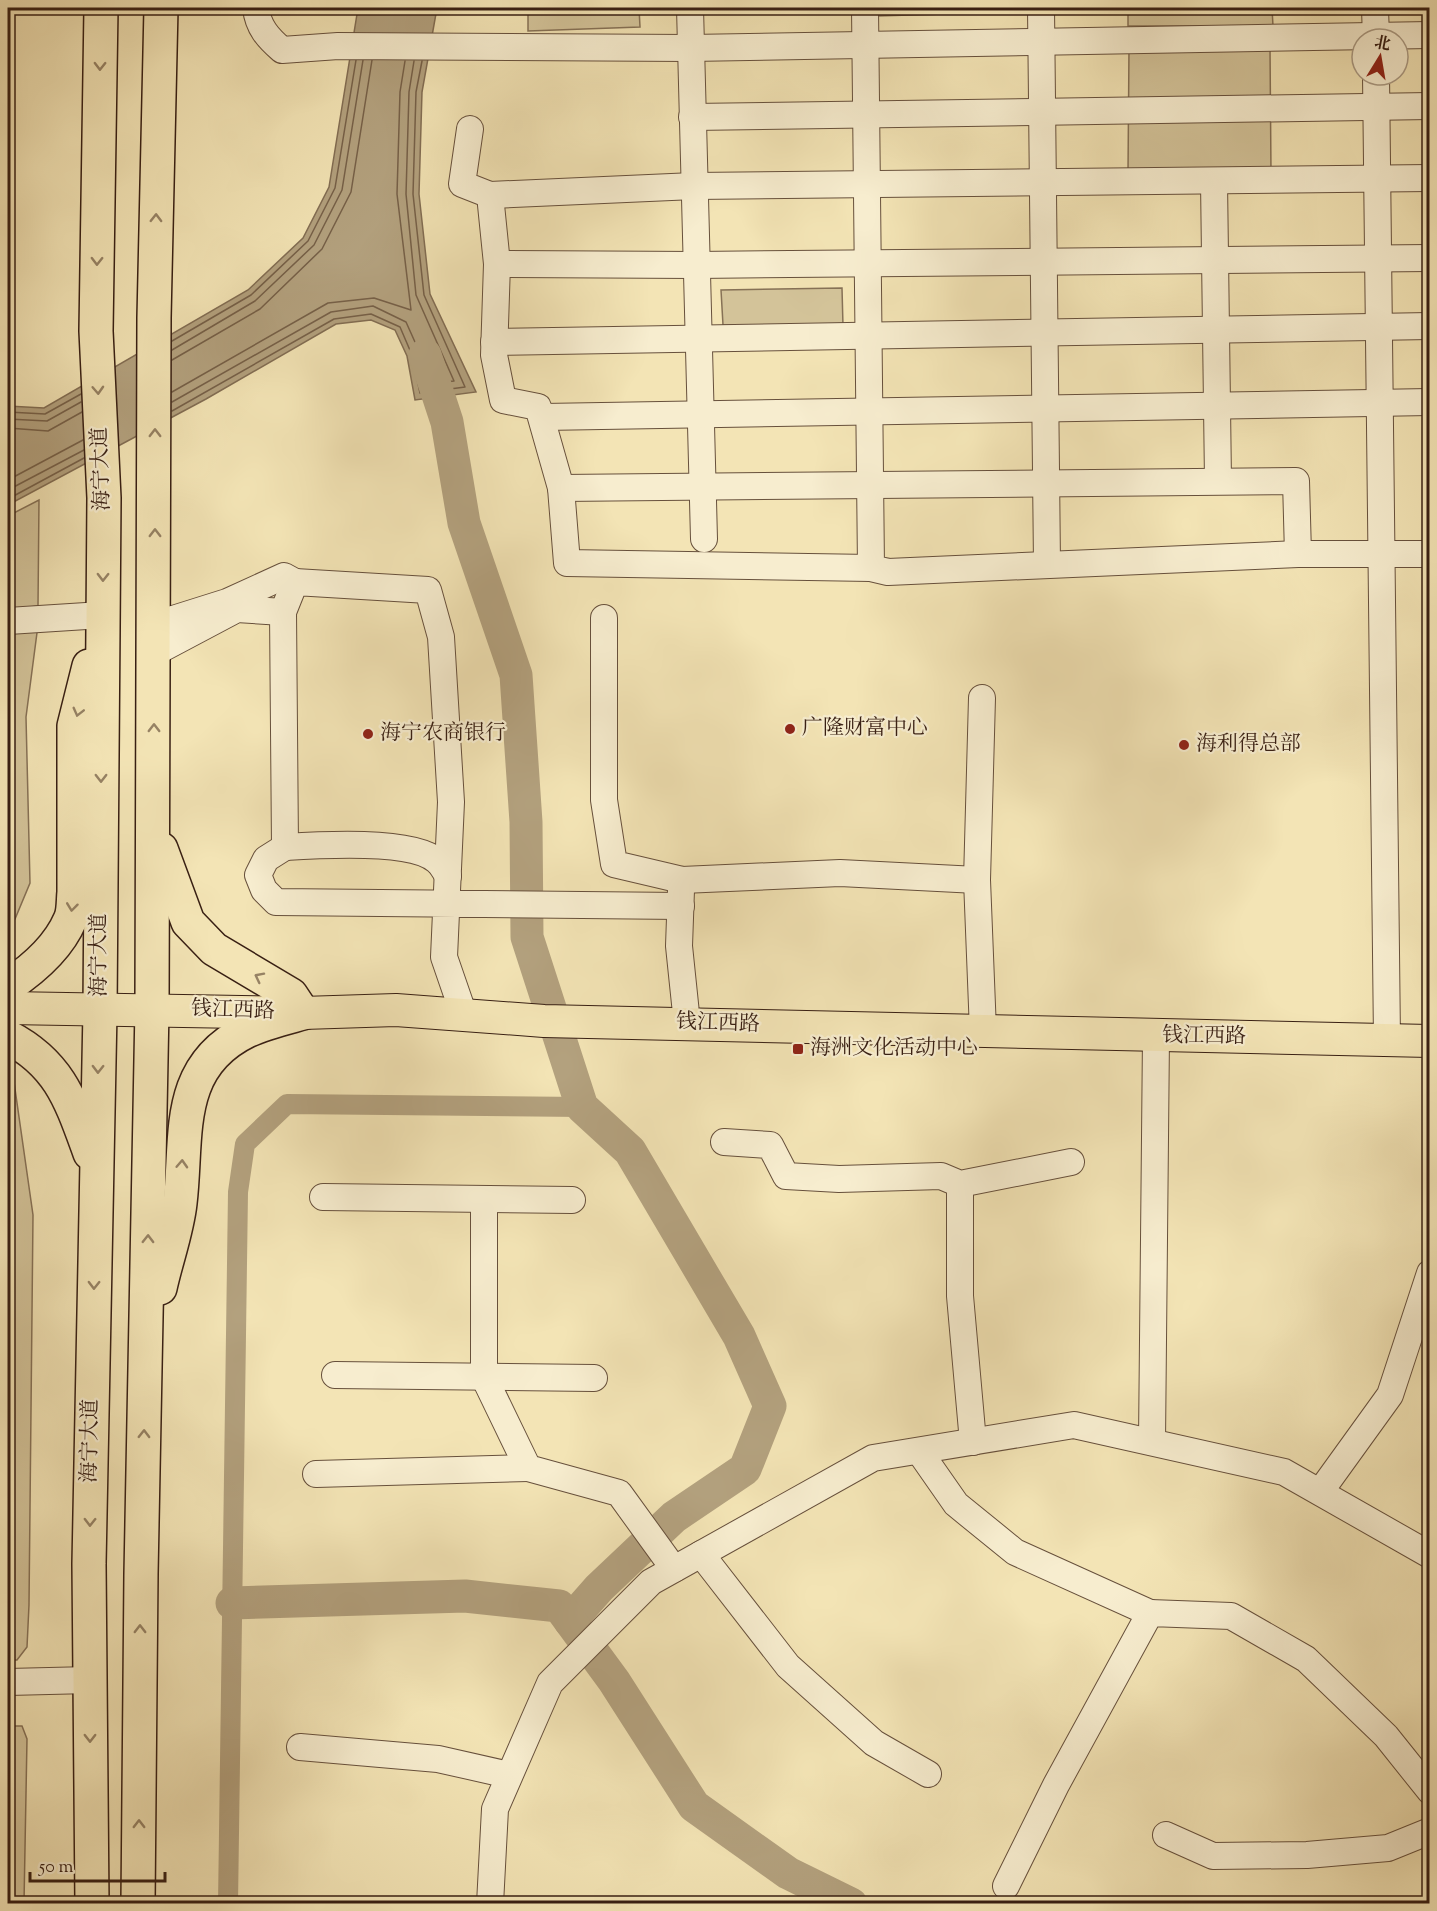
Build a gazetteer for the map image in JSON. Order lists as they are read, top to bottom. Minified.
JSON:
{"streets":{"highway":["海宁大道"],"main road":["钱江西路"]},"crossings":[["海宁大道","钱江西路"]],"places":{"other":["广隆财富中心","海宁农商银行","海利得总部"],"transit":["海洲文化活动中心"]},"scale_bar":"50 m","north":"top"}
